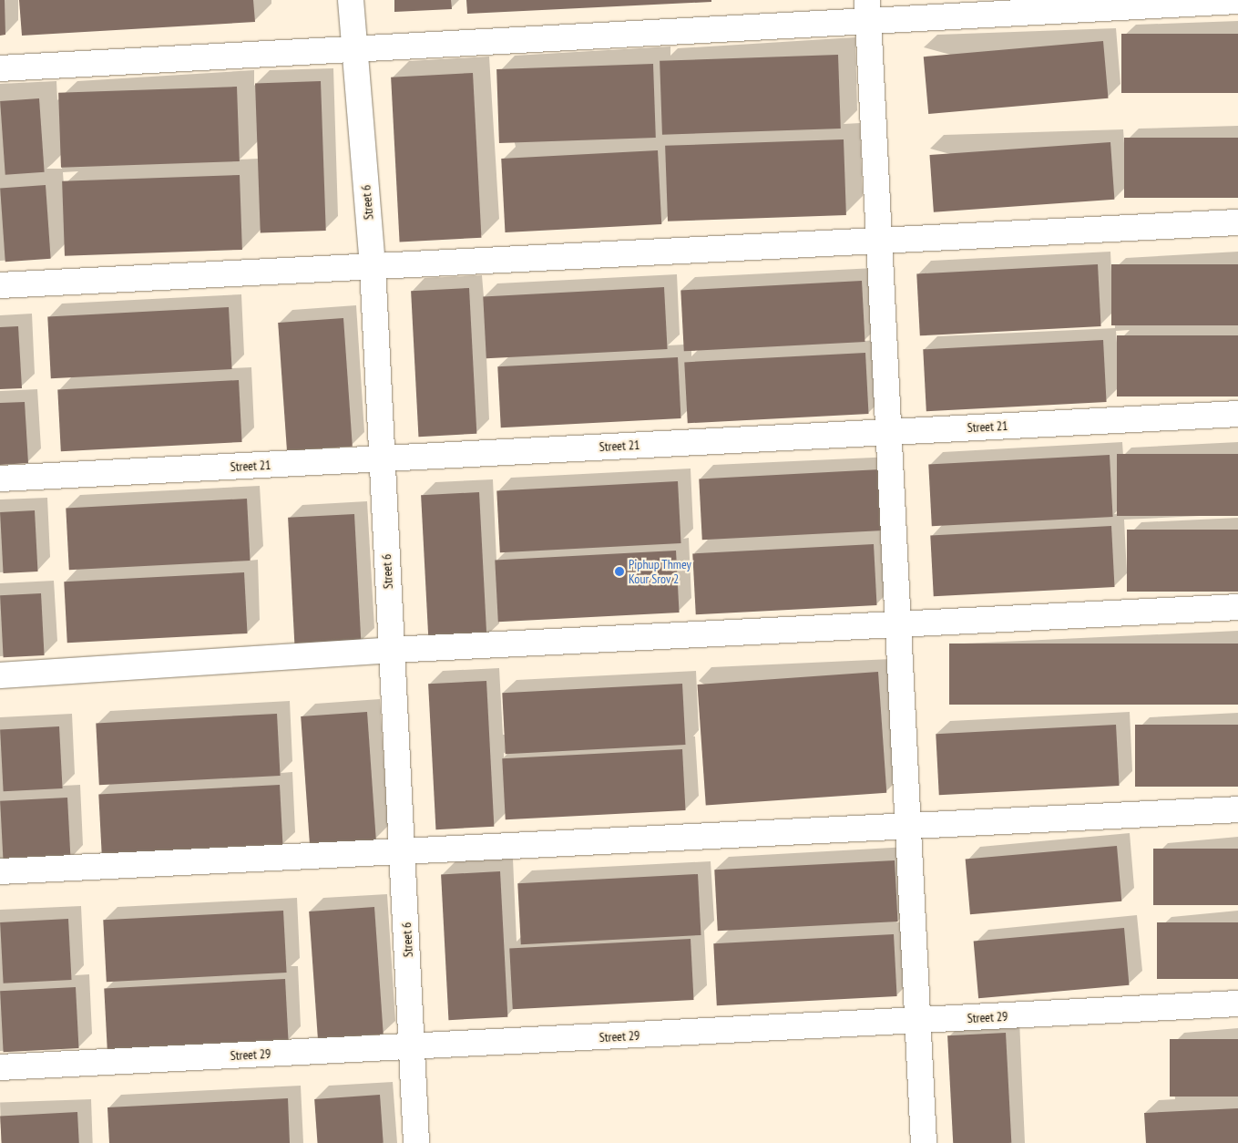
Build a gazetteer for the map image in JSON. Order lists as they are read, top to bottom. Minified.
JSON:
{"streets":{"street":["Street 6","Street 21","Street 29"]},"crossings":[["Street 6","Street 21"],["Street 6","Street 29"]],"places":["Piphup Thmey Kour Srov 2"]}
